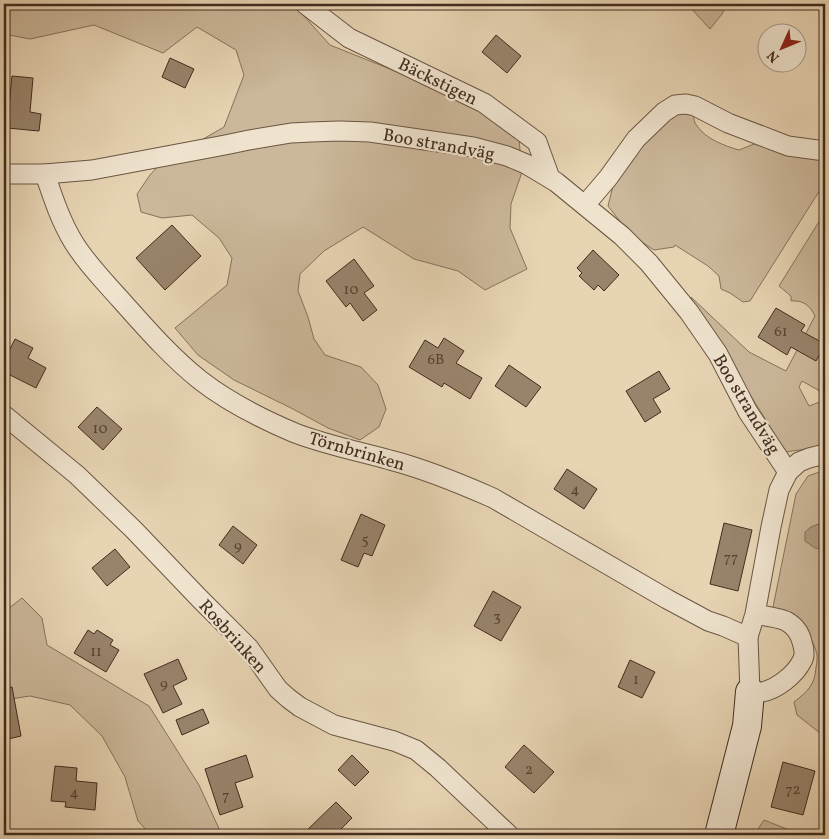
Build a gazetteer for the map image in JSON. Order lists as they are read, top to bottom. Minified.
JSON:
{"streets":{"street":["Bäckstigen","Boo strandväg","Törnbrinken","Rosbrinken"]},"crossings":[["Bäckstigen","Boo strandväg"],["Boo strandväg","Törnbrinken"]],"house_numbers":["10","61","6B","10","4","5","9","77","3","11","1","9","2","72","4","7"],"north":"bottom left"}
